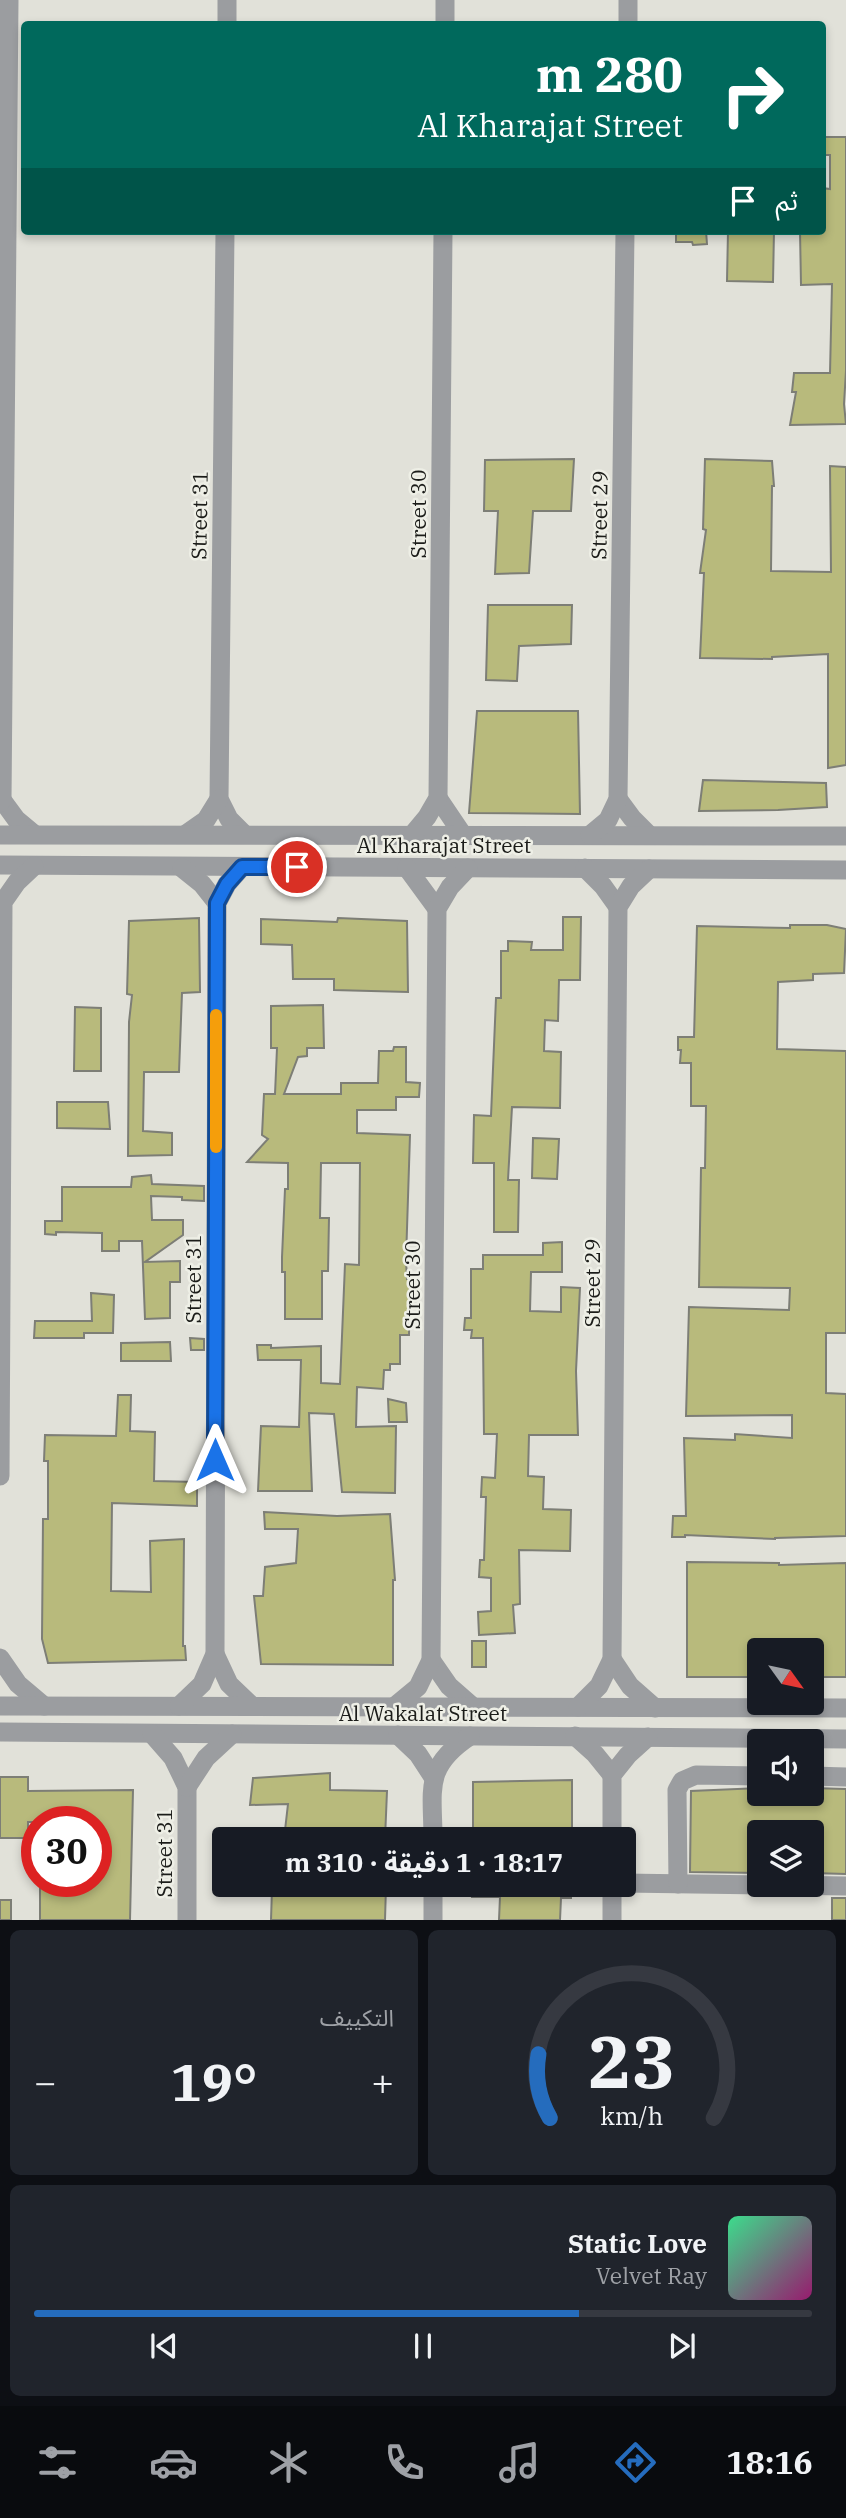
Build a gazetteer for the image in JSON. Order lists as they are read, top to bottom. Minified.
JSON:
{"streets":{"street":["Street 30","Street 31","Street 29","Al Kharajat Street","Al Wakalat Street"]},"crossings":[["Street 31","Al Wakalat Street"],["Street 29","Al Wakalat Street"]],"north":"bottom right","page":{"turn":["280 m","Al Kharajat Street"],"then":"ثم","limit":"30","trip":"18:17 · 1 دقيقة · 310 m","tile":"التكييف","heat":["−","19°","+"],"song":["Static Love","Velvet Ray"],"tabs":"18:16","gauge":["23","km/h"]}}
